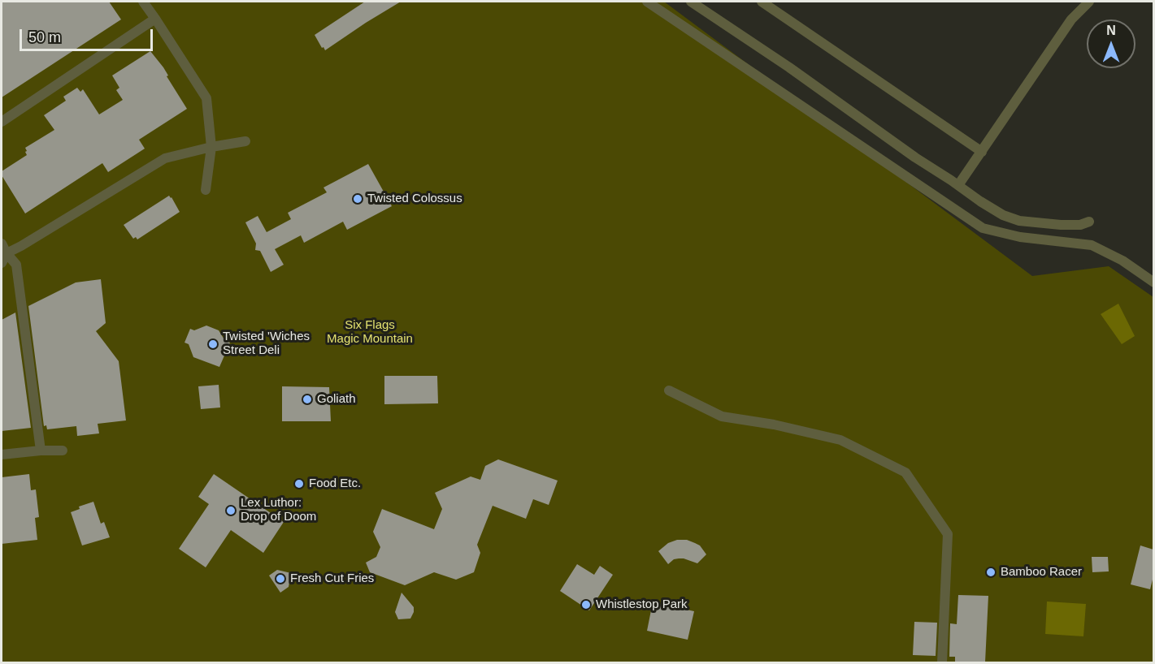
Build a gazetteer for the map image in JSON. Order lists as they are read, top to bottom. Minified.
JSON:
{"parks":["Six Flags Magic Mountain"],"places":["Twisted Colossus","Twisted 'Wiches Street Deli","Goliath","Food Etc.","Lex Luthor: Drop of Doom","Bamboo Racer","Fresh Cut Fries","Whistlestop Park"],"scale_bar":"50 m","north":"top"}
